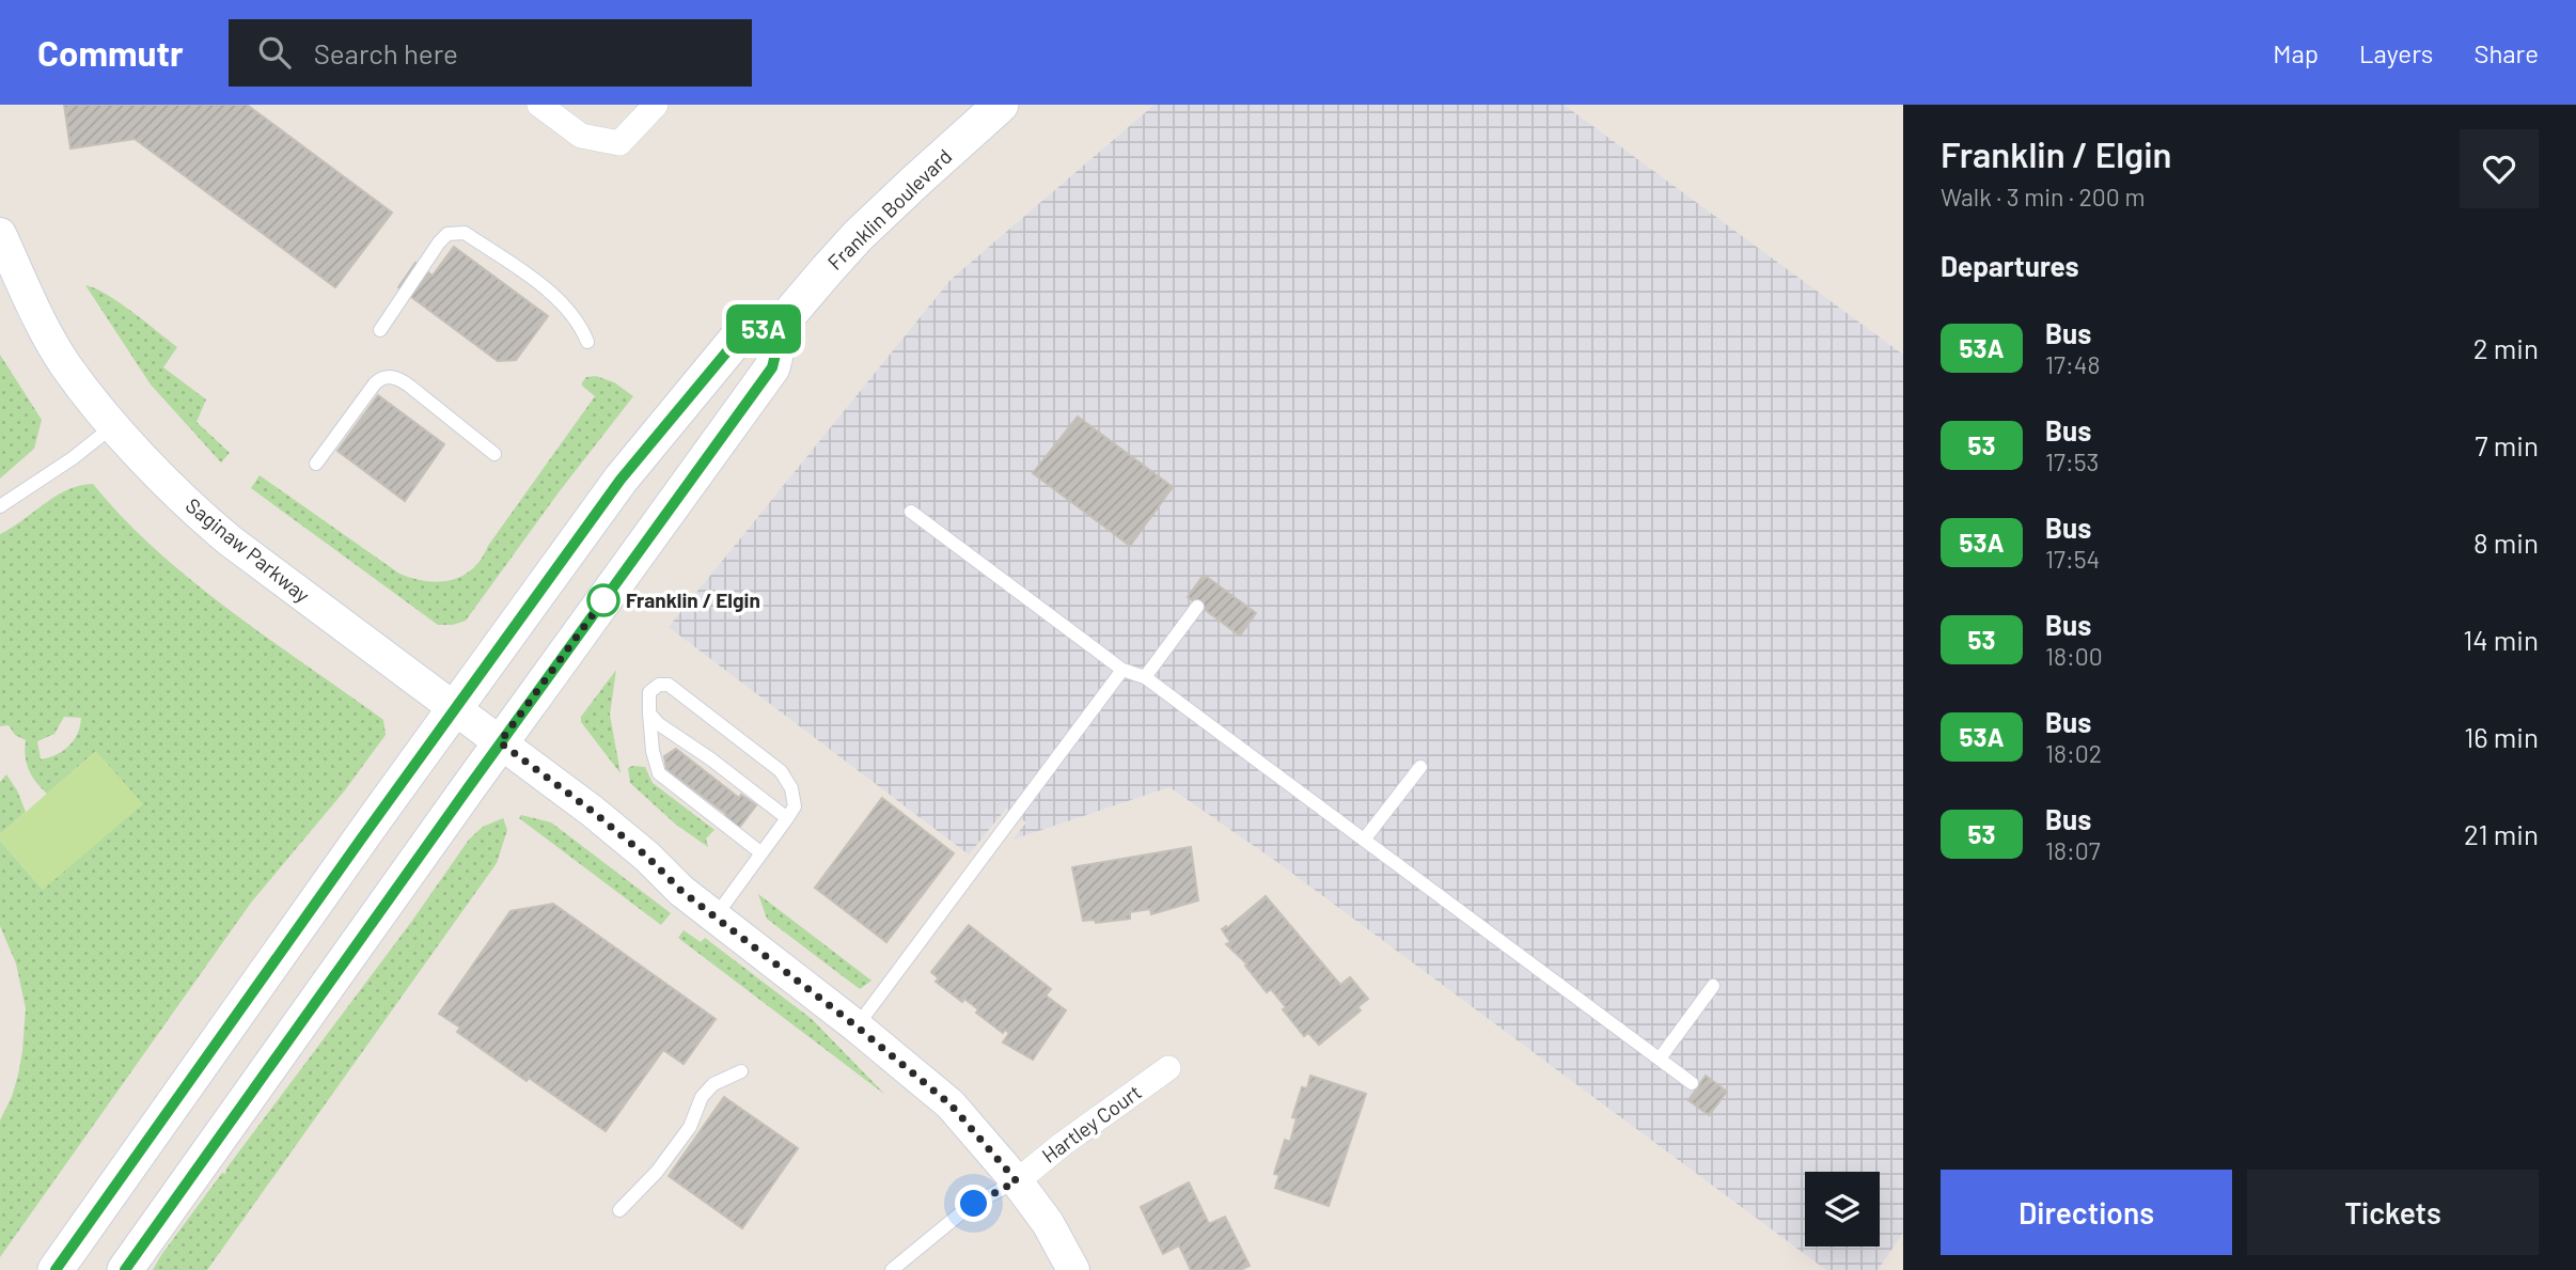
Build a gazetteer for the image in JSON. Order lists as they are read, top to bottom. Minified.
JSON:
{"streets":{"main road":["Franklin Boulevard"],"street":["Saginaw Parkway","Hartley Court"]},"crossings":[["Franklin Boulevard","Saginaw Parkway"],["Saginaw Parkway","Hartley Court"]],"places":["Franklin / Elgin"],"lines":["bus line 53A"],"page":{"header":"Commutr","search":"Search here","nav":["Map","Layers","Share"],"on_map":"53A","heading":[["Franklin / Elgin","Walk · 3 min · 200 m"],"Departures"],"list":[{"mark":"53A","name":"Bus","note":"17:48","value":"2 min"},{"mark":"53","name":"Bus","note":"17:53","value":"7 min"},{"mark":"53A","name":"Bus","note":"17:54","value":"8 min"},{"mark":"53","name":"Bus","note":"18:00","value":"14 min"},{"mark":"53A","name":"Bus","note":"18:02","value":"16 min"},{"mark":"53","name":"Bus","note":"18:07","value":"21 min"}],"buttons":["Directions","Tickets"]}}
